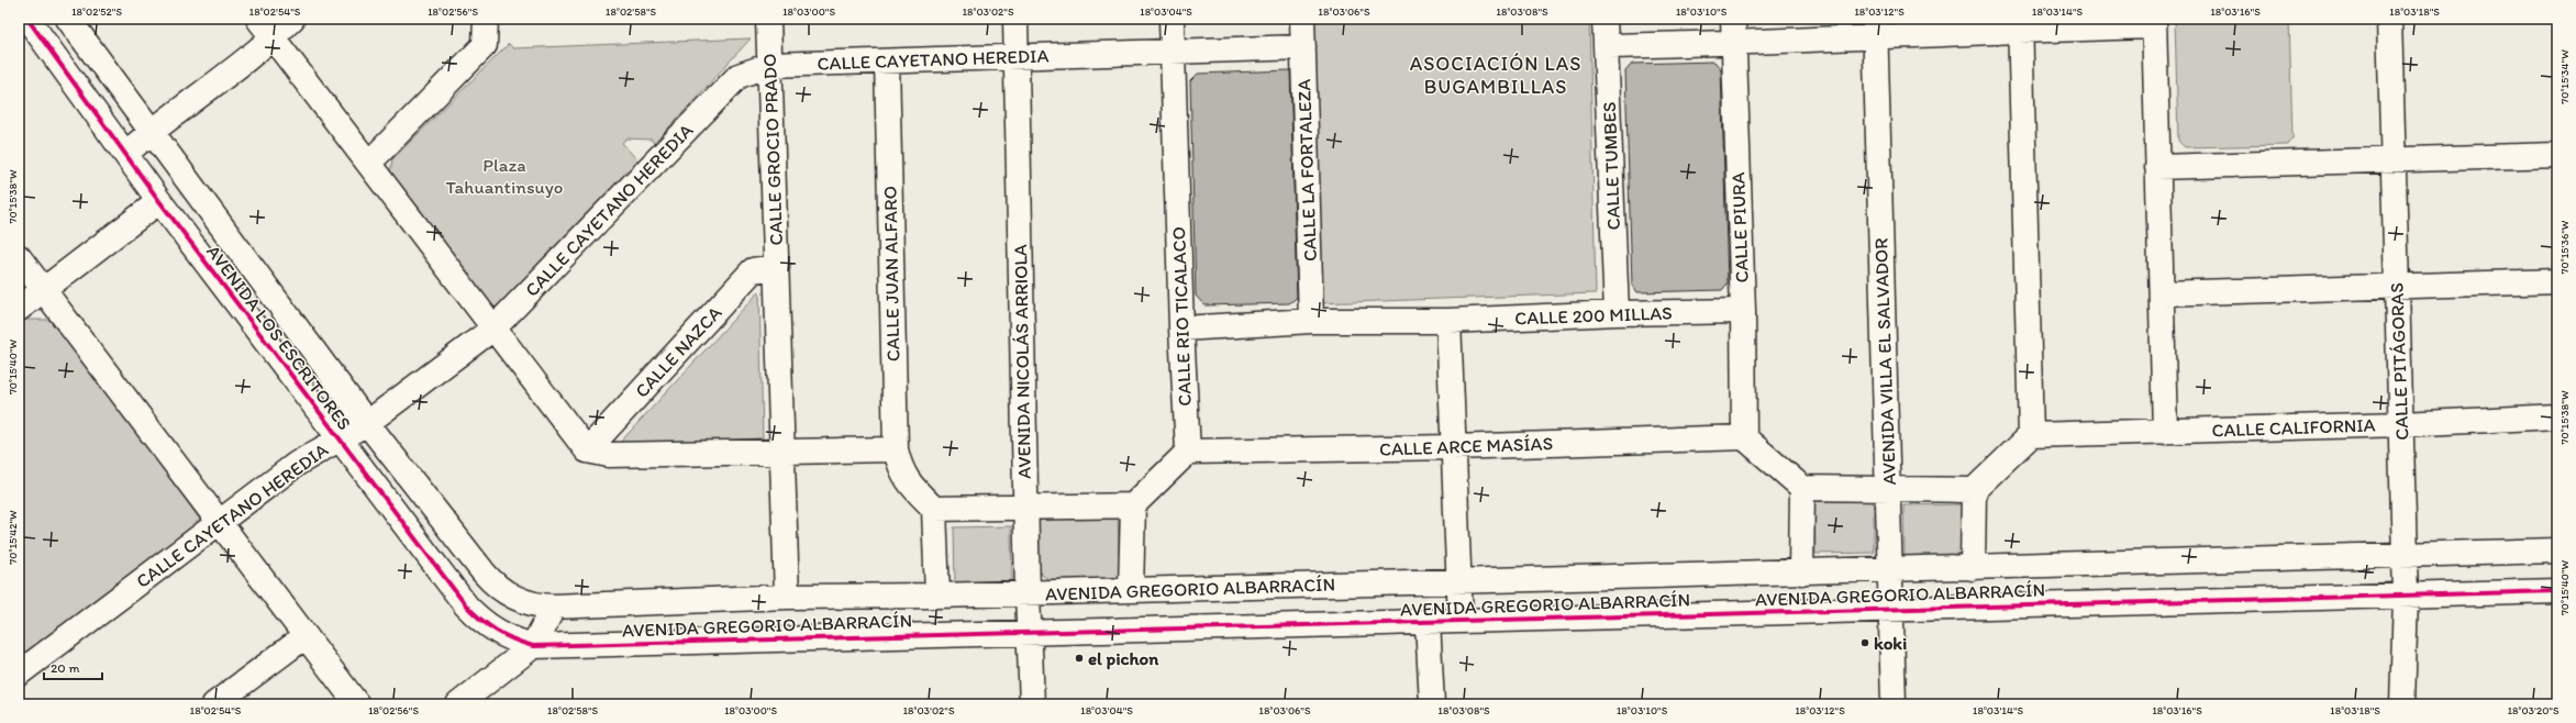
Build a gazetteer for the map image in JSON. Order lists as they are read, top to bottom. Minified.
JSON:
{"streets":{"street":["CALLE CAYETANO HEREDIA","CALLE GROCIO PRADO","CALLE TUMBES","CALLE LA FORTALEZA","CALLE PIURA","CALLE JUAN ALFARO","CALLE 200 MILLAS","CALLE RIO TICALACO","AVENIDA LOS ESCRITORES","CALLE NAZCA","AVENIDA NICOLÁS ARRIOLA","AVENIDA VILLA EL SALVADOR","CALLE PITÁGORAS","CALLE CALIFORNIA","CALLE ARCE MASÍAS","AVENIDA GREGORIO ALBARRACÍN"]},"crossings":[["CALLE CAYETANO HEREDIA","CALLE GROCIO PRADO"],["CALLE CAYETANO HEREDIA","CALLE LA FORTALEZA"],["CALLE CAYETANO HEREDIA","CALLE JUAN ALFARO"],["CALLE CAYETANO HEREDIA","CALLE RIO TICALACO"],["CALLE CAYETANO HEREDIA","AVENIDA LOS ESCRITORES"],["CALLE CAYETANO HEREDIA","AVENIDA NICOLÁS ARRIOLA"],["CALLE GROCIO PRADO","CALLE NAZCA"],["CALLE GROCIO PRADO","AVENIDA GREGORIO ALBARRACÍN"],["CALLE TUMBES","CALLE 200 MILLAS"],["CALLE LA FORTALEZA","CALLE 200 MILLAS"],["CALLE PIURA","CALLE 200 MILLAS"],["CALLE PIURA","CALLE ARCE MASÍAS"],["CALLE 200 MILLAS","CALLE RIO TICALACO"],["CALLE RIO TICALACO","CALLE ARCE MASÍAS"],["AVENIDA LOS ESCRITORES","AVENIDA GREGORIO ALBARRACÍN"],["AVENIDA NICOLÁS ARRIOLA","AVENIDA GREGORIO ALBARRACÍN"],["AVENIDA VILLA EL SALVADOR","AVENIDA GREGORIO ALBARRACÍN"],["CALLE PITÁGORAS","CALLE CALIFORNIA"],["CALLE PITÁGORAS","AVENIDA GREGORIO ALBARRACÍN"]],"districts":["ASOCIACIÓN LAS BUGAMBILLAS"],"parks":["Plaza Tahuantinsuyo"],"places":["koki","el pichon"],"scale_bar":"20 m","coordinates":["18°02'52\"S","18°02'54\"S","18°02'56\"S","18°02'58\"S","18°03'00\"S","18°03'02\"S","18°03'04\"S","18°03'06\"S","18°03'08\"S","18°03'10\"S","18°03'12\"S","18°03'14\"S","18°03'16\"S","18°03'18\"S","70°15'34\"W","70°15'38\"W","70°15'36\"W","70°15'40\"W","70°15'42\"W","18°03'20\"S"]}
